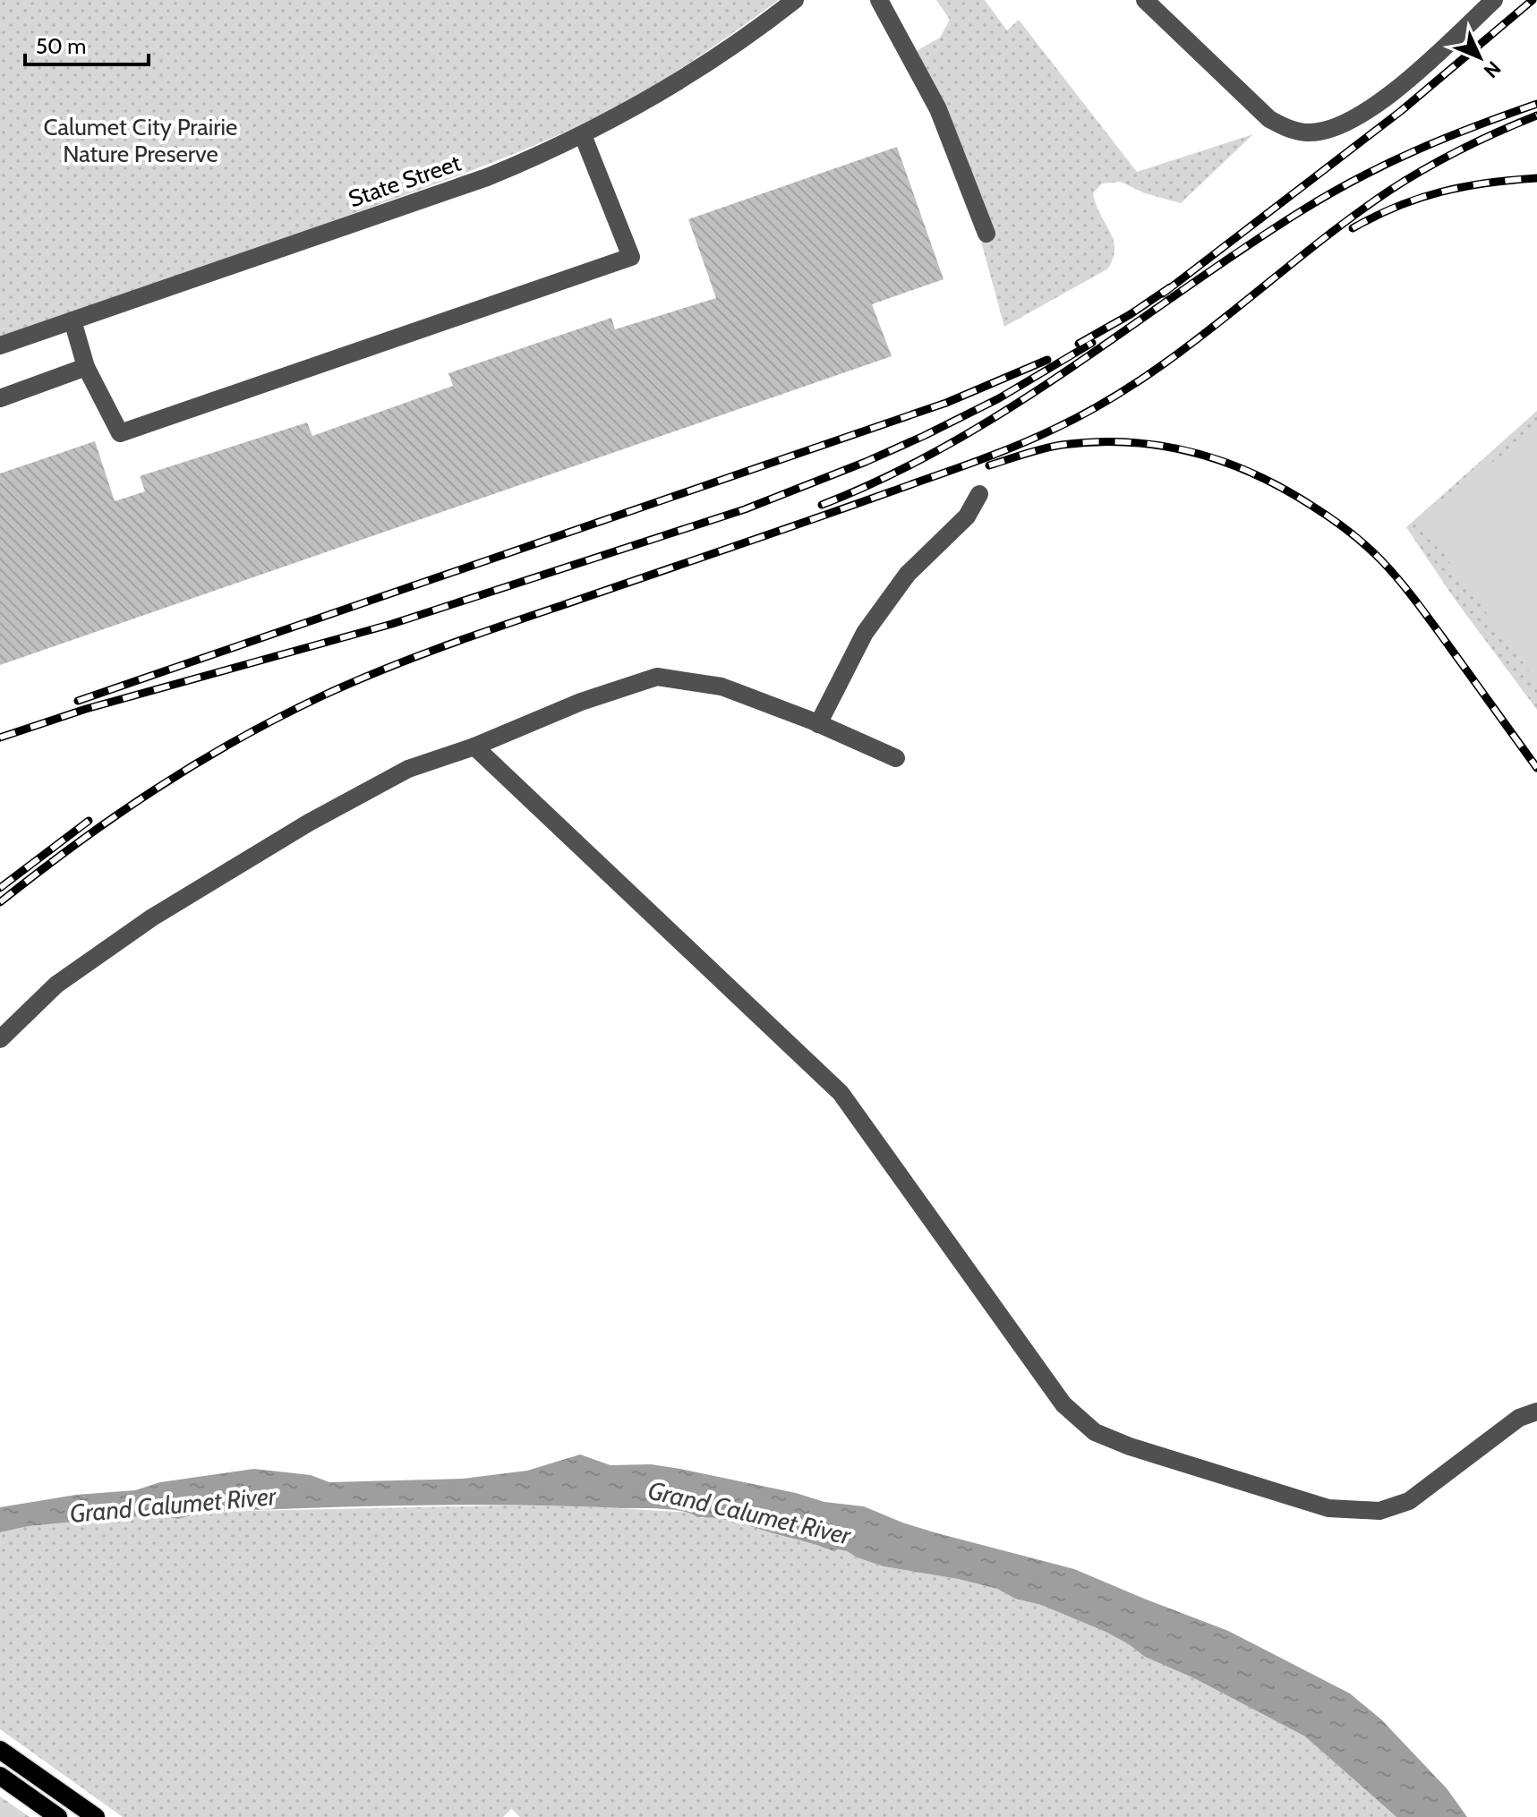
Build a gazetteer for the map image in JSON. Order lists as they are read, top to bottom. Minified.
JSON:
{"streets":{"street":["State Street"]},"water":["Grand Calumet River"],"parks":["Calumet City Prairie Nature Preserve"],"scale_bar":"50 m","north":"bottom right"}
